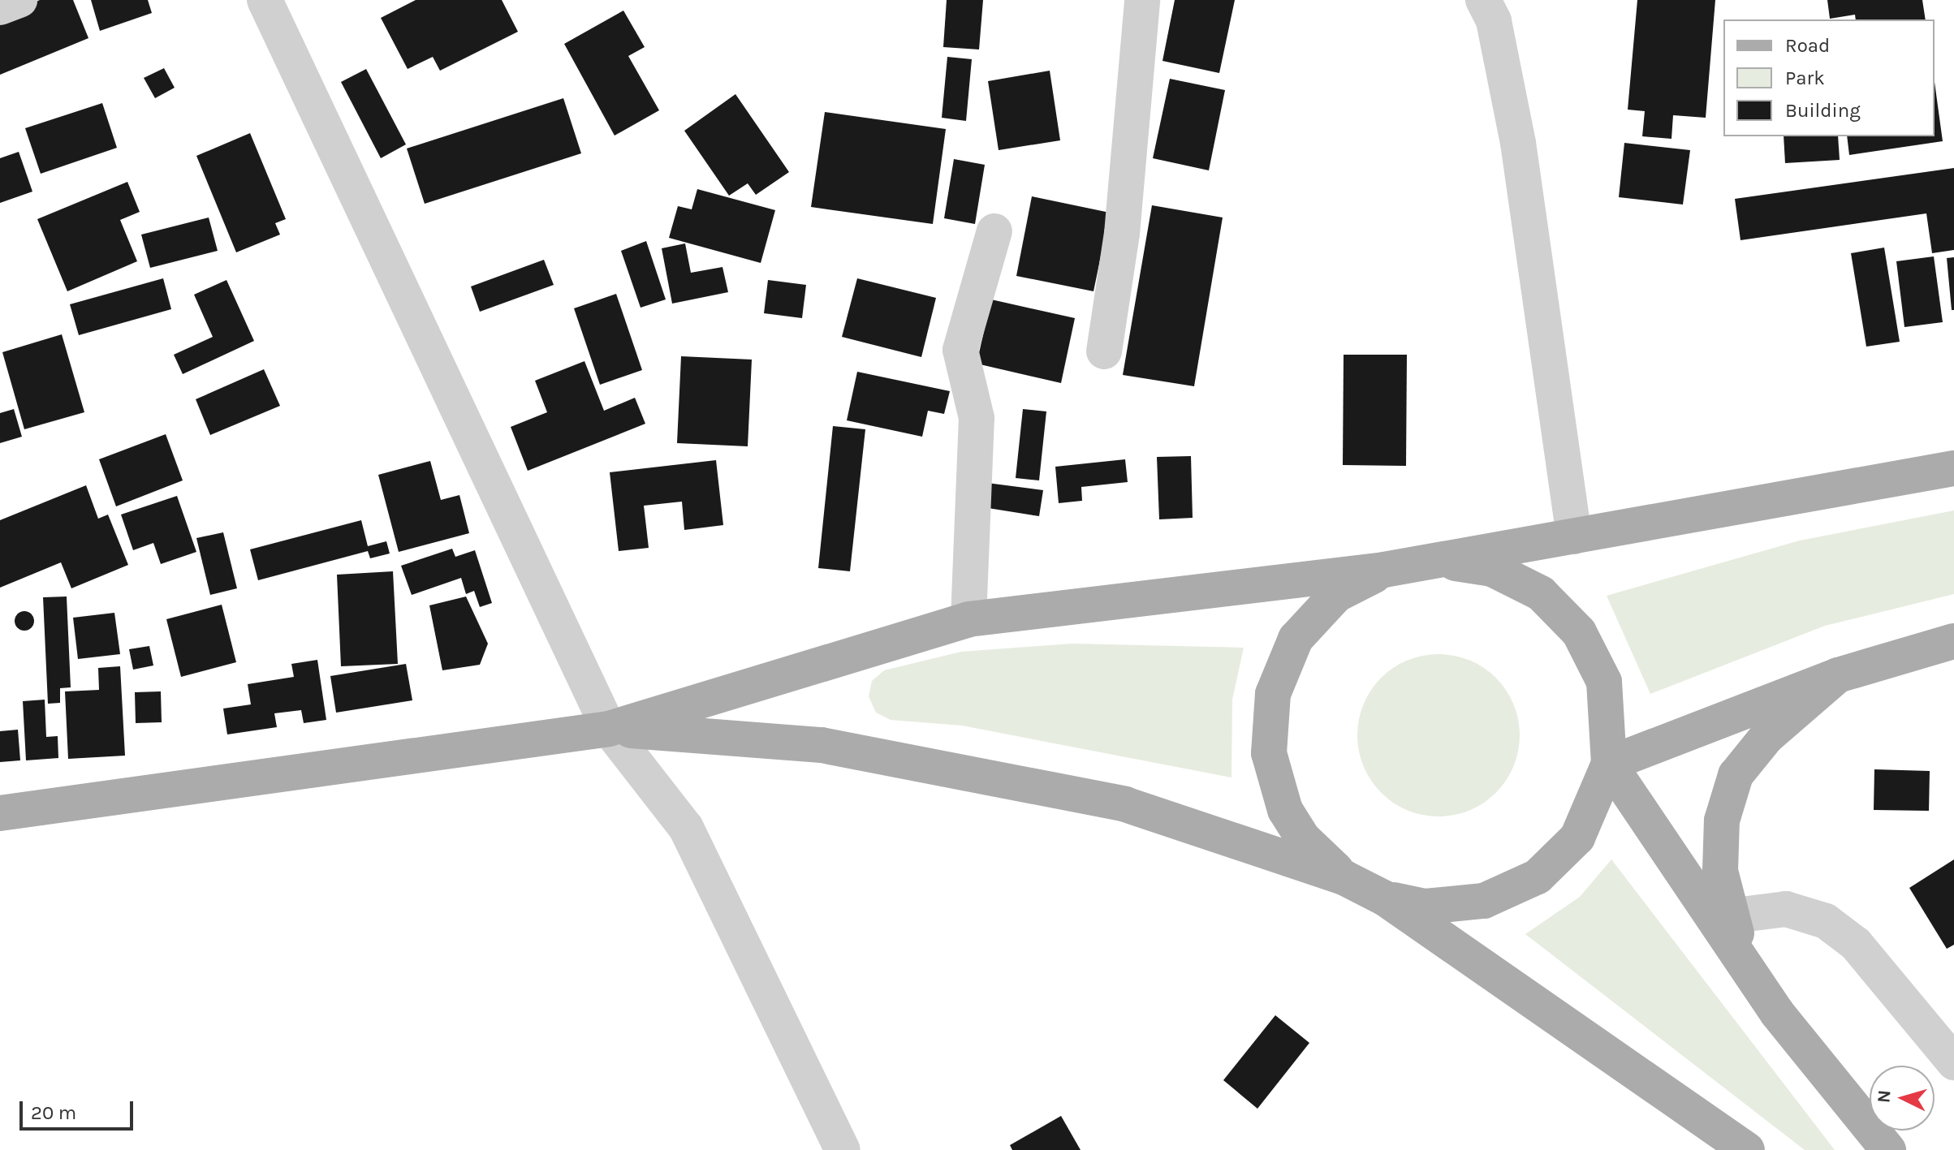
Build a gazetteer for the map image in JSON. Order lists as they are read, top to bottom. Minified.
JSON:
{"legend":["Road","Park","Building"],"scale_bar":"20 m","north":"left"}
